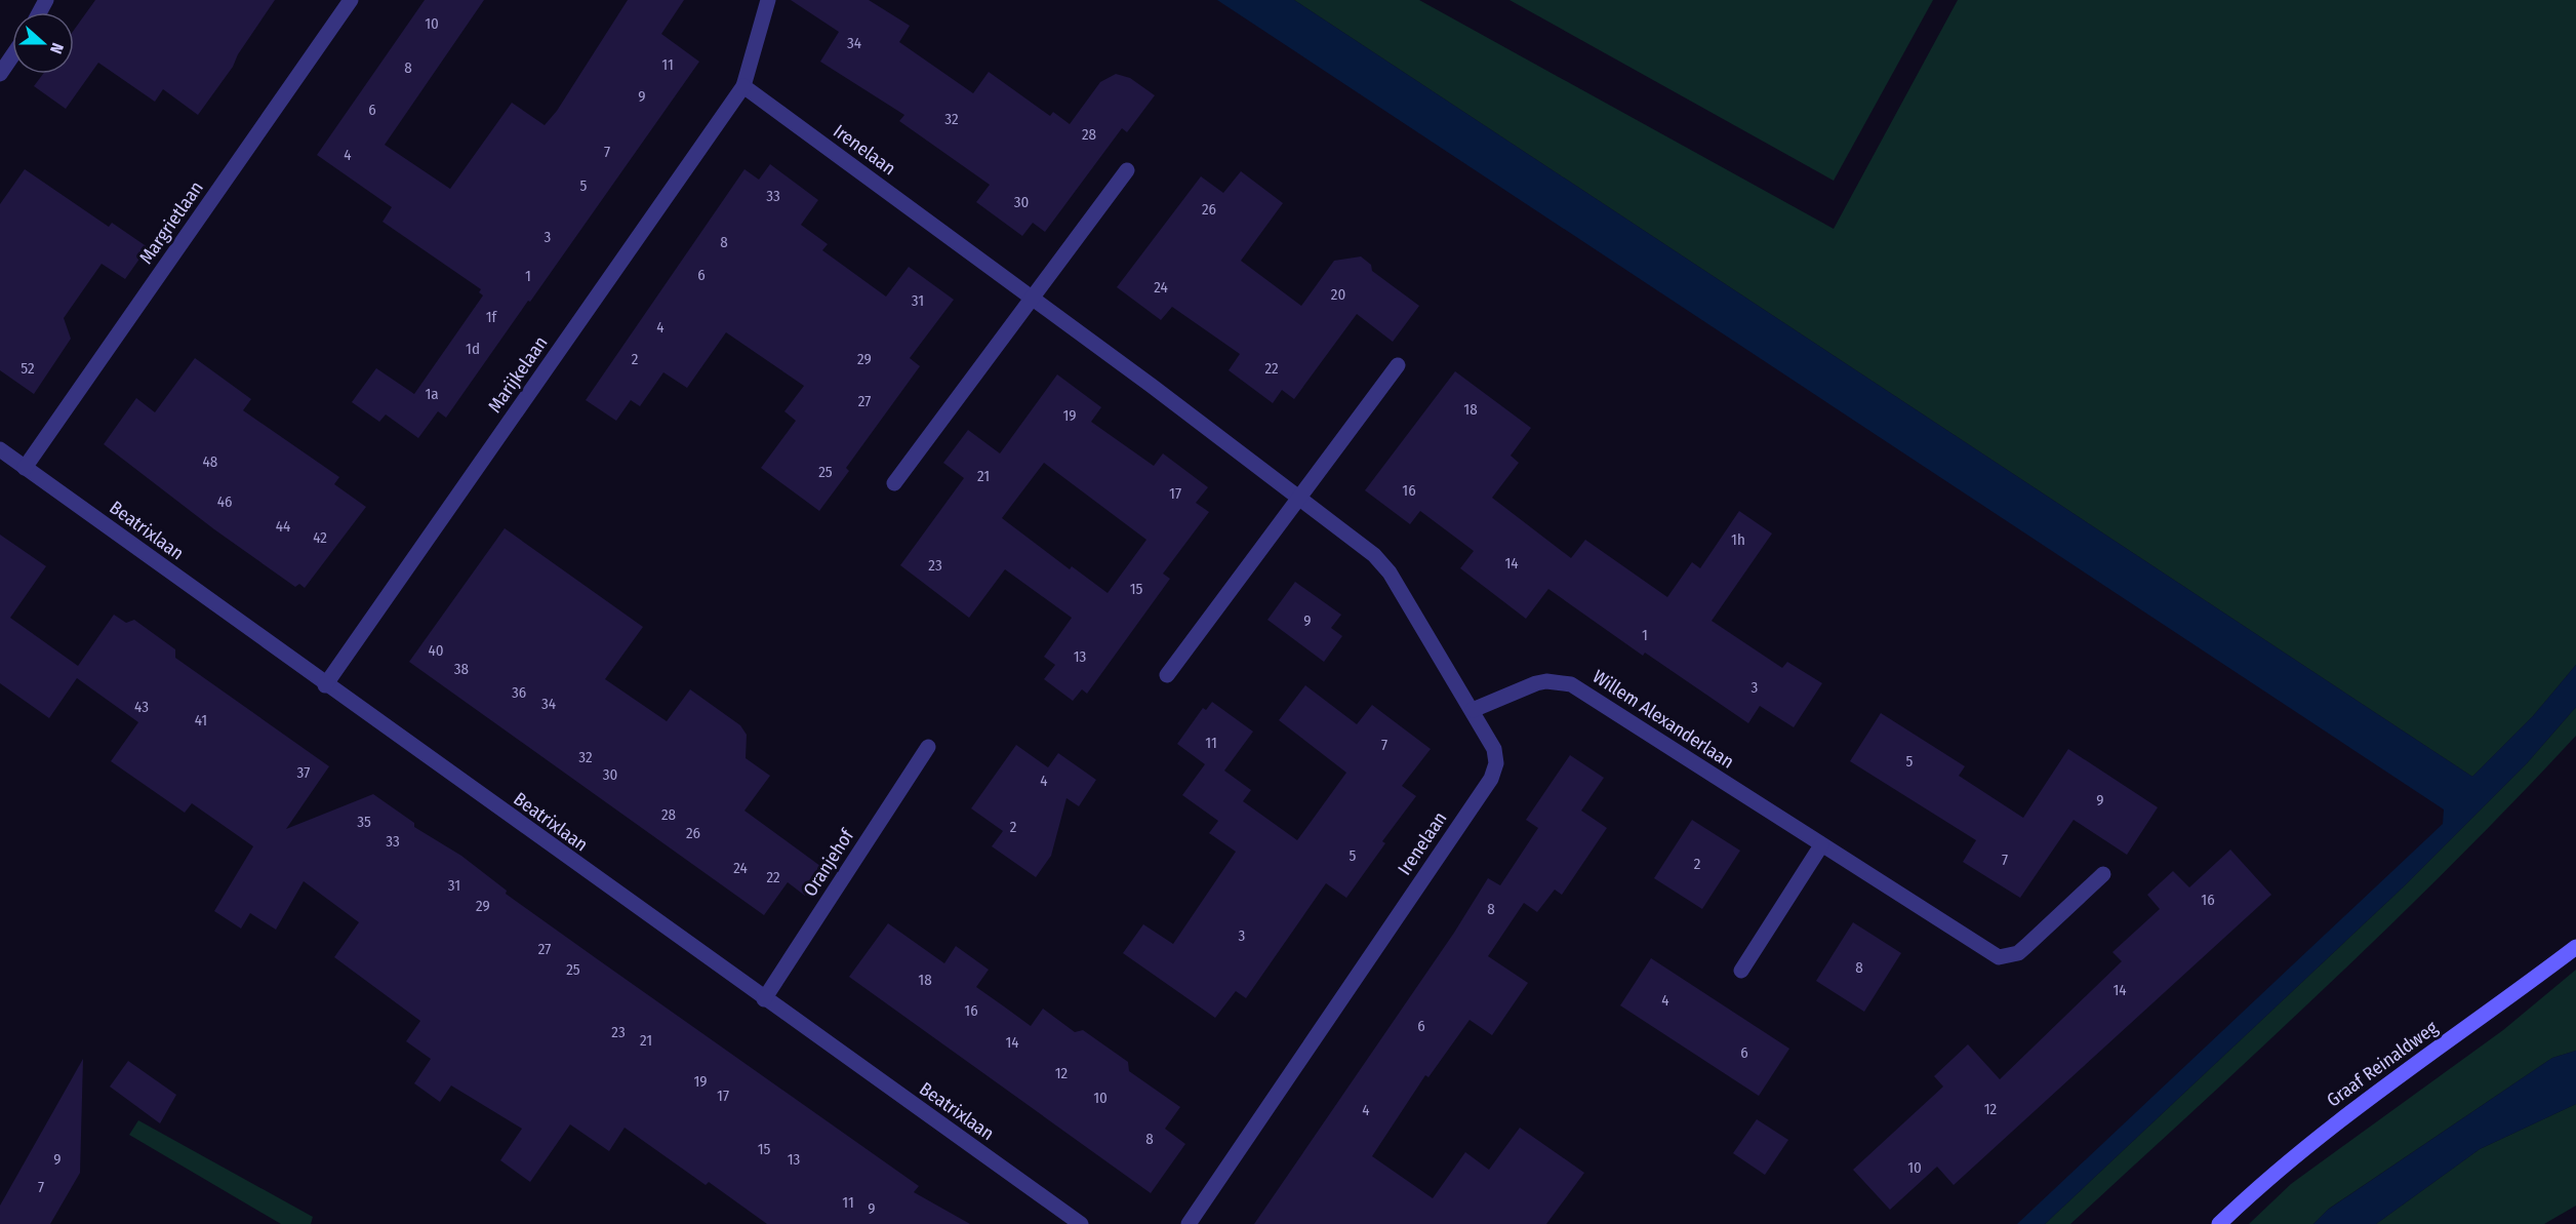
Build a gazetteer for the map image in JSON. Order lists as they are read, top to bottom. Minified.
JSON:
{"streets":{"main road":["Graaf Reinaldweg"],"street":["Irenelaan","Margrietlaan","Marijkelaan","Beatrixlaan","Willem Alexanderlaan","Oranjehof"]},"crossings":[["Irenelaan","Marijkelaan"],["Irenelaan","Willem Alexanderlaan"],["Margrietlaan","Beatrixlaan"],["Marijkelaan","Beatrixlaan"],["Beatrixlaan","Oranjehof"]],"house_numbers":["10","34","11","8","9","6","32","28","7","4","5","33","30","26","3","8","6","1","24","20","31","1f","4","1d","2","29","52","22","1a","27","18","19","48","25","21","16","17","46","44","42","1h","14","23","15","9","1","40","13","38","3","36","34","43","41","11","7","32","5","37","30","4","9","28","35","2","26","33","5","7","2","24","22","31","16","29","8","3","27","8","25","18","14","4","16","6","23","21","14","6","12","19","17","10","12","4","8","15","9","13","10","7","11","9"],"north":"right"}
